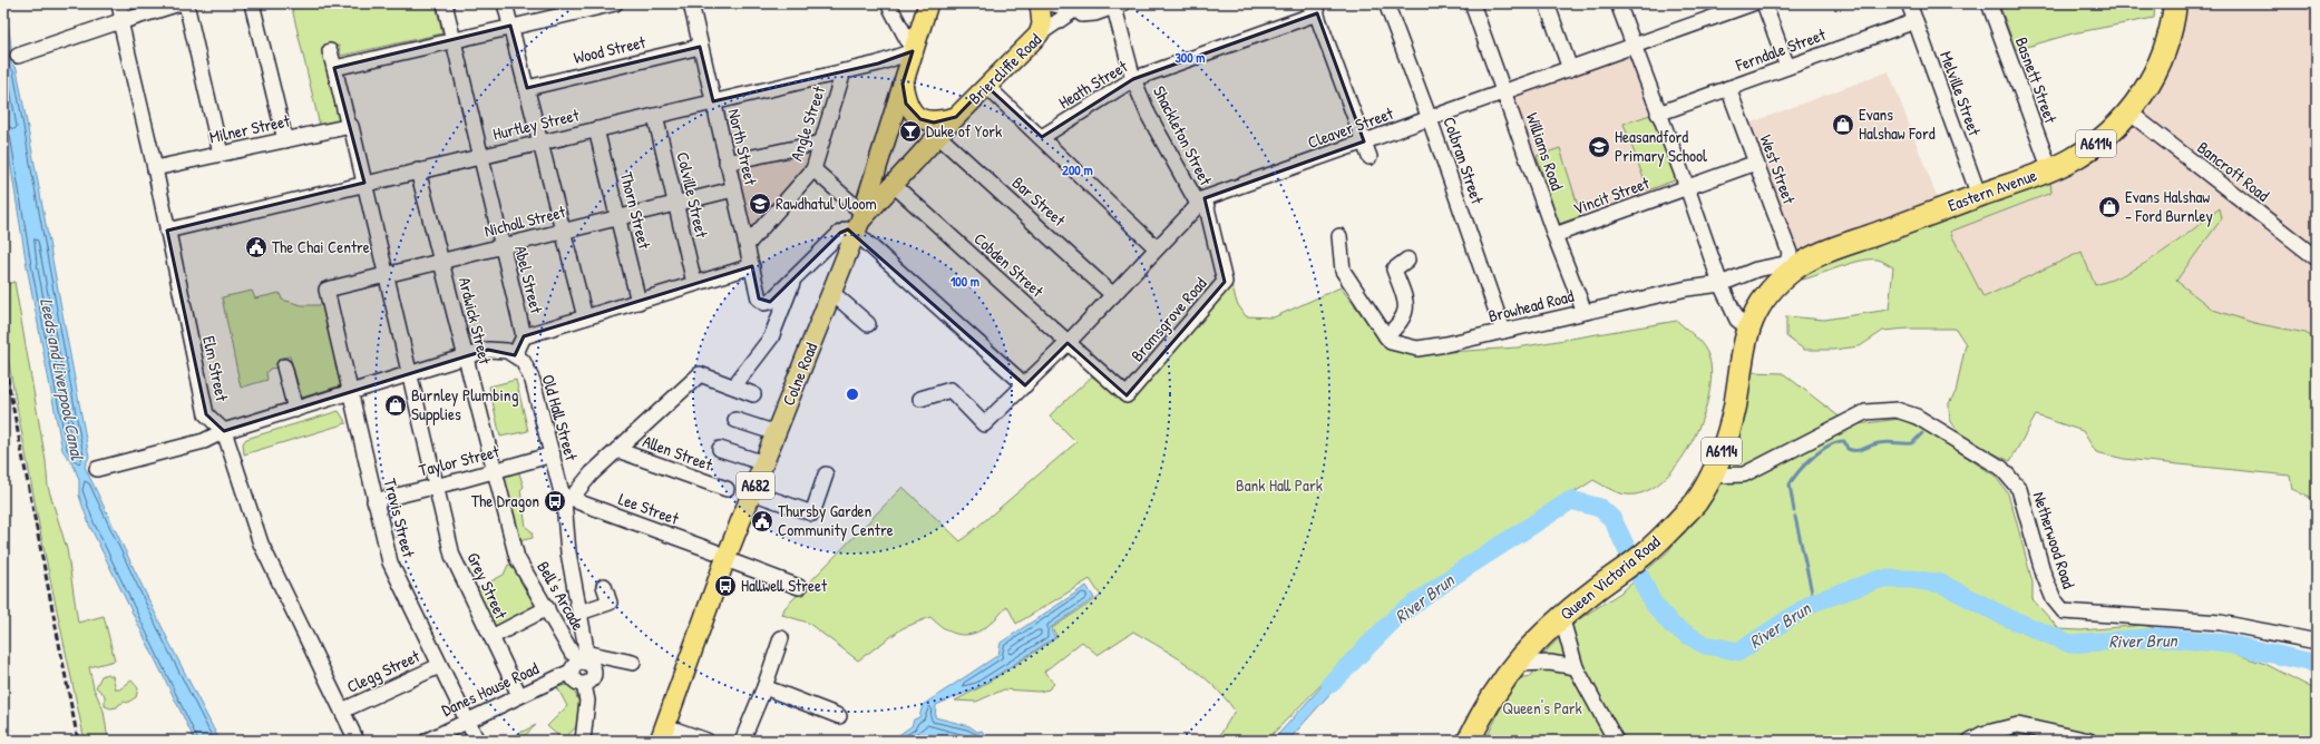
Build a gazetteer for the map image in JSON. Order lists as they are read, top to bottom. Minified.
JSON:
{"streets":{"highway":["A6114","Eastern Avenue","Queen Victoria Road"],"main road":["Briercliffe Road","Colne Road","A682"],"street":["Wood Street","Ferndale Street","Basnett Street","Heath Street","Melville Street","Angle Street","Hurtley Street","Cleaver Street","Milner Street","Shackleton Street","North Street","Williams Road","Colbran Street","West Street","Bancroft Road","Colville Street","Vincit Street","Bar Street","Thorn Street","Nicholl Street","Cobden Street","Abel Street","Browhead Road","Bromsgrove Road","Ardwick Street","Elm Street","Old Hall Street","Allen Street","Taylor Street","Lee Street","Travis Street","Netherwood Road","Grey Street","Bell's Arcade","Clegg Street","Danes House Road"]},"crossings":[["Wood Street","North Street"],["Ferndale Street","Melville Street"],["Ferndale Street","West Street"],["Briercliffe Road","Bar Street"],["Briercliffe Road","Cobden Street"],["Briercliffe Road","Colne Road"],["Briercliffe Road","A682"],["Basnett Street","Eastern Avenue"],["Heath Street","Shackleton Street"],["Melville Street","Eastern Avenue"],["Angle Street","Hurtley Street"],["Angle Street","North Street"],["Hurtley Street","North Street"],["Hurtley Street","Colville Street"],["Hurtley Street","Thorn Street"],["Hurtley Street","Abel Street"],["Hurtley Street","Ardwick Street"],["Hurtley Street","Elm Street"],["Hurtley Street","Colne Road"],["Hurtley Street","Grey Street"],["Cleaver Street","Shackleton Street"],["Cleaver Street","Williams Road"],["Cleaver Street","Colbran Street"],["Cleaver Street","Bar Street"],["Cleaver Street","Cobden Street"],["Cleaver Street","Bromsgrove Road"],["Milner Street","Elm Street"],["Milner Street","Grey Street"],["Shackleton Street","Bromsgrove Road"],["North Street","Nicholl Street"],["Williams Road","Vincit Street"],["Williams Road","Browhead Road"],["Colbran Street","Browhead Road"],["West Street","Eastern Avenue"],["West Street","Vincit Street"],["West Street","Browhead Road"],["Bancroft Road","Eastern Avenue"],["Eastern Avenue","Browhead Road"],["Eastern Avenue","Queen Victoria Road"],["Colville Street","Nicholl Street"],["Thorn Street","Nicholl Street"],["Nicholl Street","Abel Street"],["Nicholl Street","Ardwick Street"],["Nicholl Street","Travis Street"],["Nicholl Street","Grey Street"],["Cobden Street","Bromsgrove Road"],["Abel Street","Old Hall Street"],["Ardwick Street","Taylor Street"],["Ardwick Street","Bell's Arcade"],["Elm Street","Clegg Street"],["Colne Road","A682"],["Colne Road","Lee Street"],["Old Hall Street","Taylor Street"],["Old Hall Street","Lee Street"],["Old Hall Street","Bell's Arcade"],["Old Hall Street","Danes House Road"],["Taylor Street","Travis Street"],["Taylor Street","Grey Street"],["Travis Street","Clegg Street"],["Travis Street","Danes House Road"],["Netherwood Road","Queen Victoria Road"],["Grey Street","Danes House Road"],["Bell's Arcade","Danes House Road"]],"water":["Leeds and Liverpool Canal","River Brun"],"parks":["Bank Hall Park","Queen's Park"],"places":{"shop":["Evans Halshaw Ford","Evans Halshaw - Ford Burnley","Burnley Plumbing Supplies"],"bar":["Duke of York"],"school or university":["Heasandford Primary School","Rawdhatul Uloom"],"public building":["The Chai Centre","Thursby Garden Community Centre"],"bus stop":["The Dragon","Hallwell Street"]},"rings":["300 m","200 m","100 m"]}
